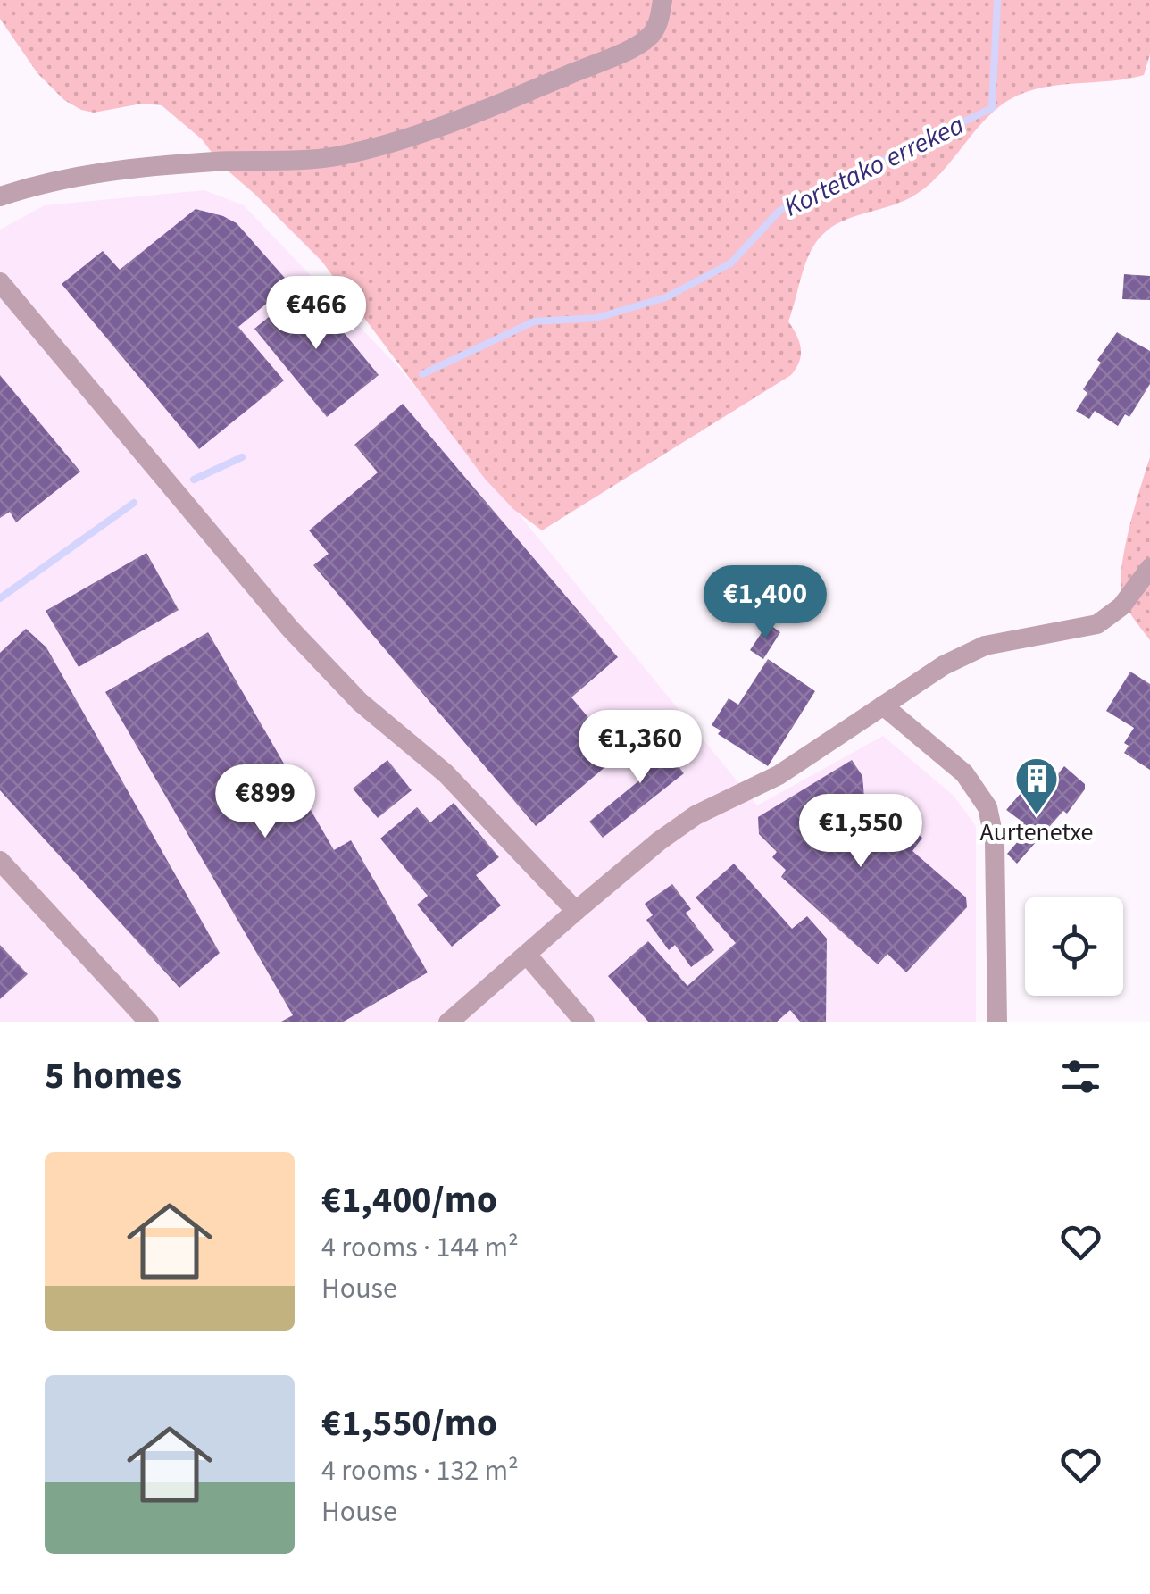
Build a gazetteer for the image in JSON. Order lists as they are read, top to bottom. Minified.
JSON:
{"water":["Kortetako errekea"],"places":{"building":["Aurtenetxe"]},"page":{"price":["€466","€1,400","€1,360","€899","€1,550"],"heading":"5 homes","list":[{"name":"€1,400/mo","note":"4 rooms · 144 m² · House"},{"name":"€1,550/mo","note":"4 rooms · 132 m² · House"}]}}
